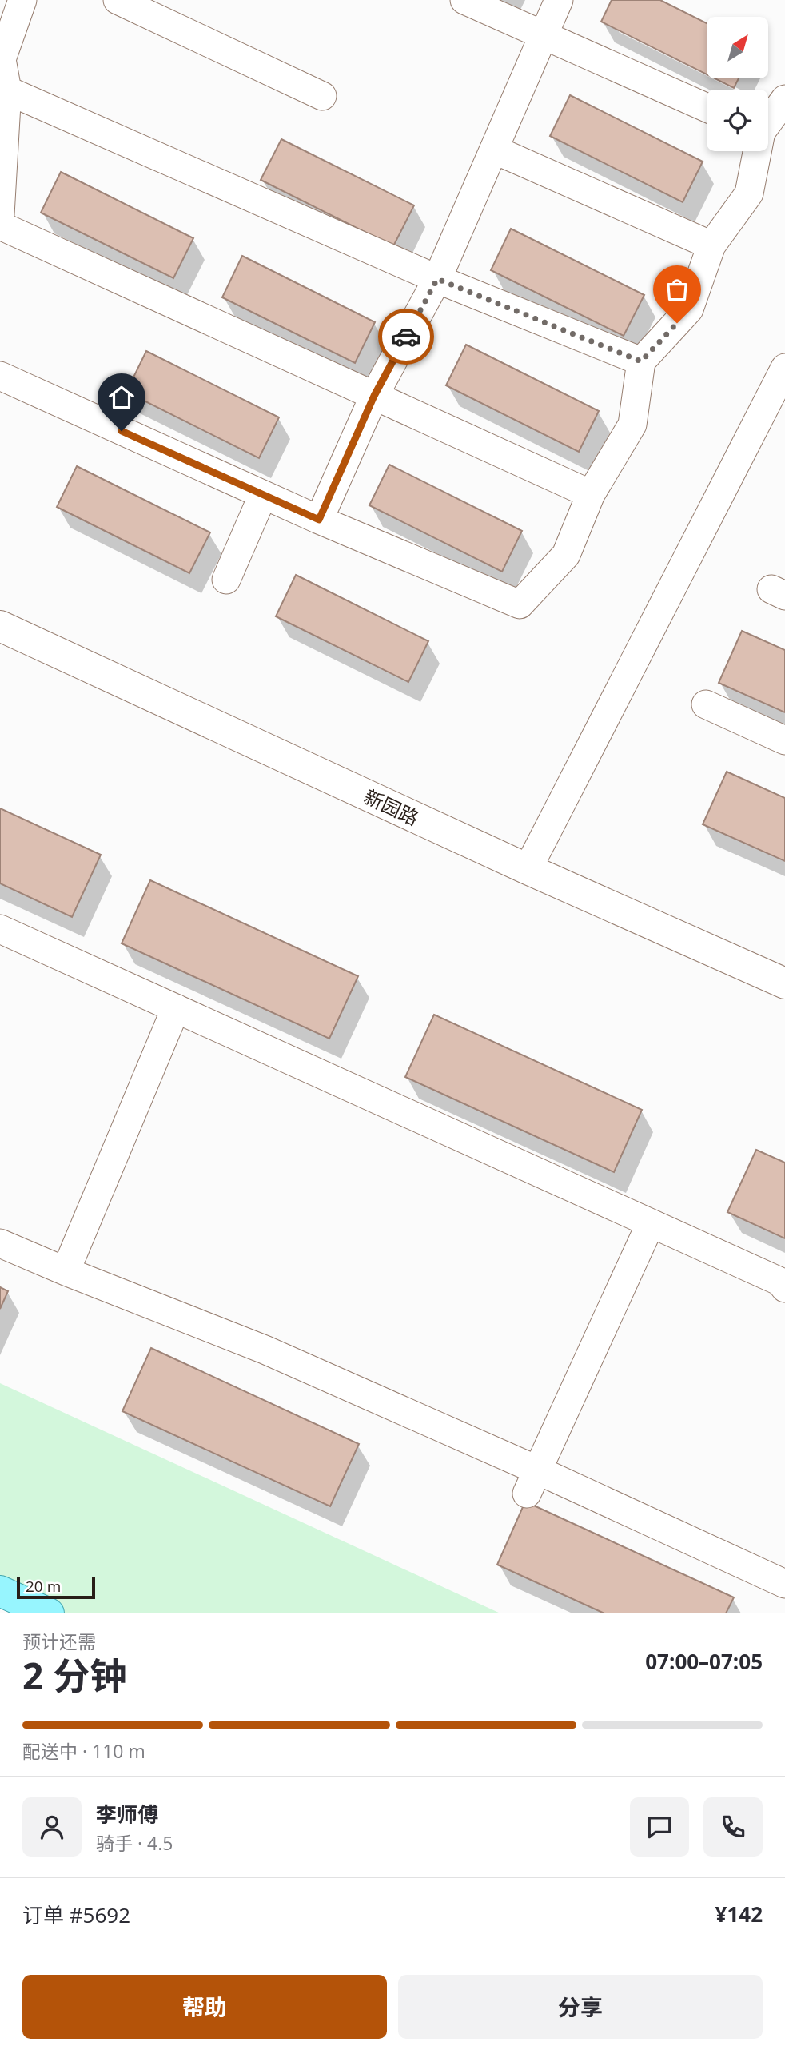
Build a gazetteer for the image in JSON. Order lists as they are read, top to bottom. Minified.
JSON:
{"streets":{"street":["新园路"]},"scale_bar":"20 m","north":"top right","page":{"scale":"20 m","heading":["2 分钟","预计还需","07:00–07:05"],"panel":["李师傅","骑手 · 4.5","订单 #5692","¥142"],"bar":"配送中 · 110 m","buttons":["帮助","分享"]}}
